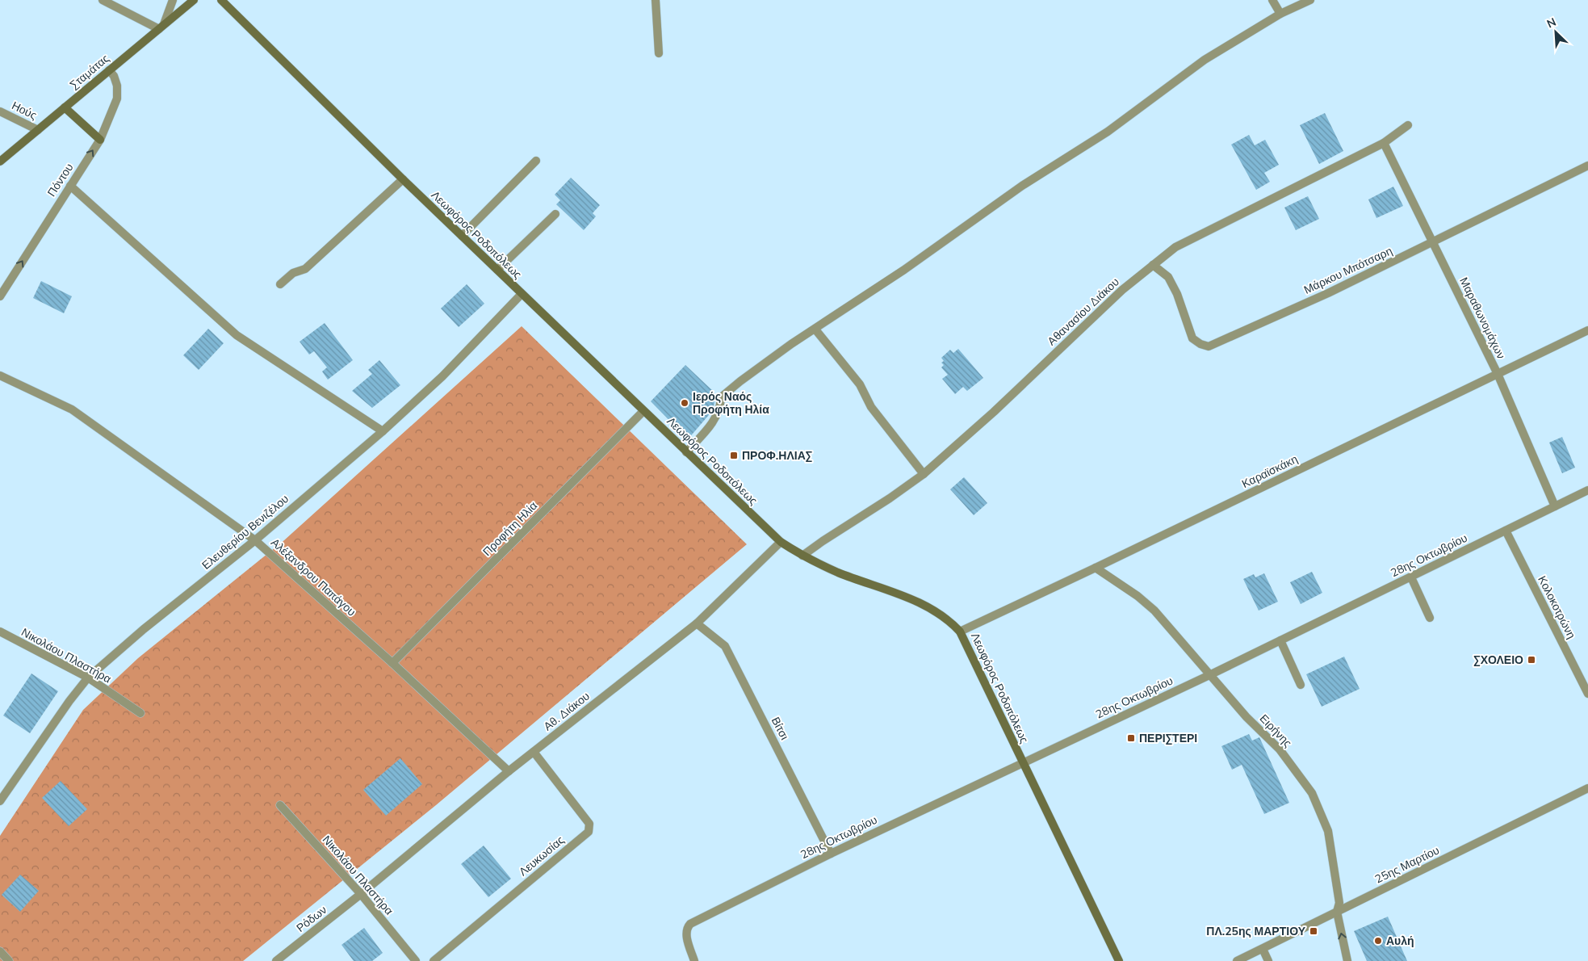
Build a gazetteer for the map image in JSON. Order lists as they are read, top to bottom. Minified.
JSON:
{"streets":{"street":["Σταμάτας","Ηούς","Πόντου","Λεωφόρος Ροδοπόλεως","Μάρκου Μπότσαρη","Αθανασίου Διάκου","Μαραθωνομάχων","Καραϊσκάκη","Προφήτη Ηλία","Ελευθερίου Βενιζέλου","28ης Οκτωβρίου","Αλέξανδρου Παπάγου","Κολοκοτρώνη","Νικολάου Πλαστήρα","Αθ. Διάκου","Βίτσι","Ειρήνης","Λευκωσίας","25ης Μαρτίου","Ρόδων"]},"crossings":[["Σταμάτας","Ηούς"],["Σταμάτας","Πόντου"],["Λεωφόρος Ροδοπόλεως","Αθανασίου Διάκου"],["Λεωφόρος Ροδοπόλεως","Καραϊσκάκη"],["Λεωφόρος Ροδοπόλεως","Προφήτη Ηλία"],["Λεωφόρος Ροδοπόλεως","Ελευθερίου Βενιζέλου"],["Λεωφόρος Ροδοπόλεως","28ης Οκτωβρίου"],["Λεωφόρος Ροδοπόλεως","Αθ. Διάκου"],["Μάρκου Μπότσαρη","Αθανασίου Διάκου"],["Μάρκου Μπότσαρη","Μαραθωνομάχων"],["Αθανασίου Διάκου","Μαραθωνομάχων"],["Μαραθωνομάχων","Καραϊσκάκη"],["Μαραθωνομάχων","28ης Οκτωβρίου"],["Καραϊσκάκη","Ειρήνης"],["Προφήτη Ηλία","Αλέξανδρου Παπάγου"],["Ελευθερίου Βενιζέλου","Αλέξανδρου Παπάγου"],["Ελευθερίου Βενιζέλου","Νικολάου Πλαστήρα"],["28ης Οκτωβρίου","Κολοκοτρώνη"],["28ης Οκτωβρίου","Βίτσι"],["28ης Οκτωβρίου","Ειρήνης"],["Αλέξανδρου Παπάγου","Αθ. Διάκου"],["Νικολάου Πλαστήρα","Αθ. Διάκου"],["Νικολάου Πλαστήρα","Ρόδων"],["Αθ. Διάκου","Βίτσι"],["Αθ. Διάκου","Λευκωσίας"],["Αθ. Διάκου","Ρόδων"],["Ειρήνης","25ης Μαρτίου"]],"one_way":["Πόντου"],"places":{"other":["Ιερός Ναός Προφήτη Ηλία","Αυλή"],"transit":["ΠΡΟΦ.ΗΛΙΑΣ","ΣΧΟΛΕΙΟ","ΠΕΡΙΣΤΕΡΙ","ΠΛ.25ης ΜΑΡΤΙΟΥ"]},"north":"top left"}
